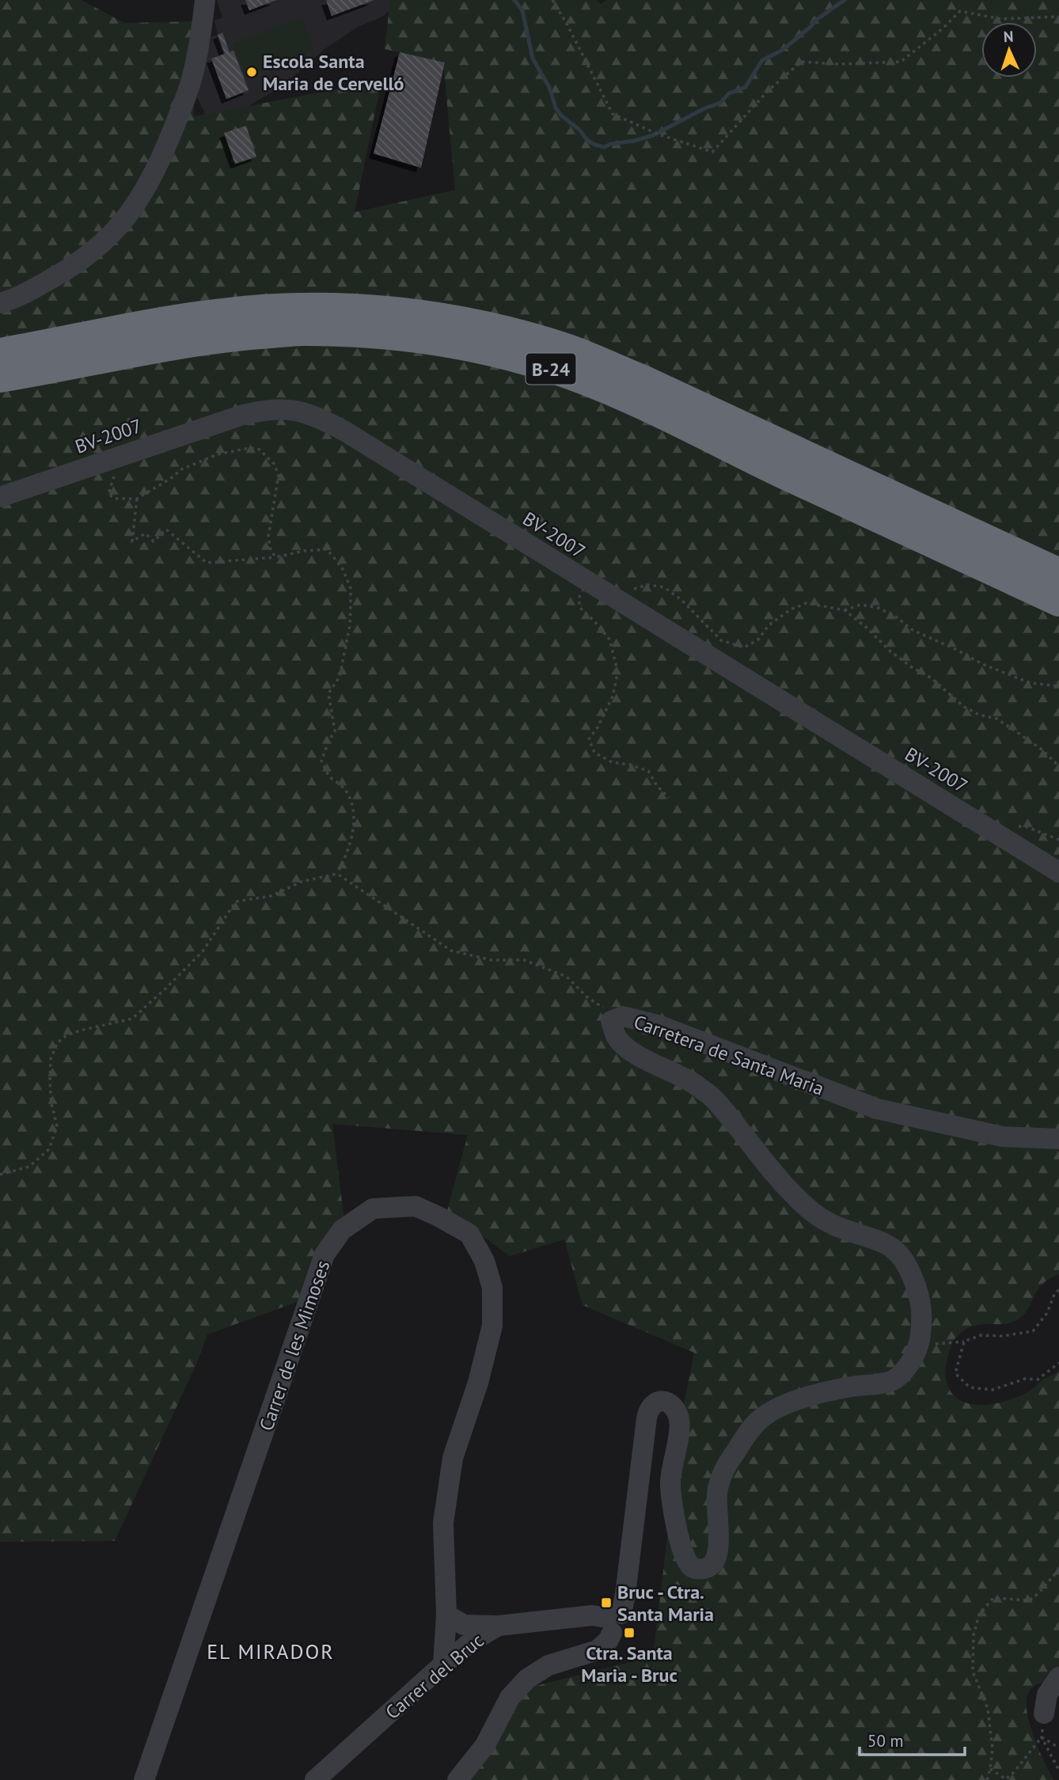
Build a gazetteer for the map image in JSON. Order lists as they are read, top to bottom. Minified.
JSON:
{"streets":{"highway":["B-24"],"street":["BV-2007","Carretera de Santa Maria","Carrer de les Mimoses","Carrer del Bruc"]},"crossings":[["Carretera de Santa Maria","Carrer del Bruc"],["Carrer de les Mimoses","Carrer del Bruc"]],"districts":["EL MIRADOR"],"places":{"other":["Escola Santa Maria de Cervelló"],"transit":["Bruc - Ctra. Santa Maria","Ctra. Santa Maria - Bruc"]},"scale_bar":"50 m","north":"top"}
